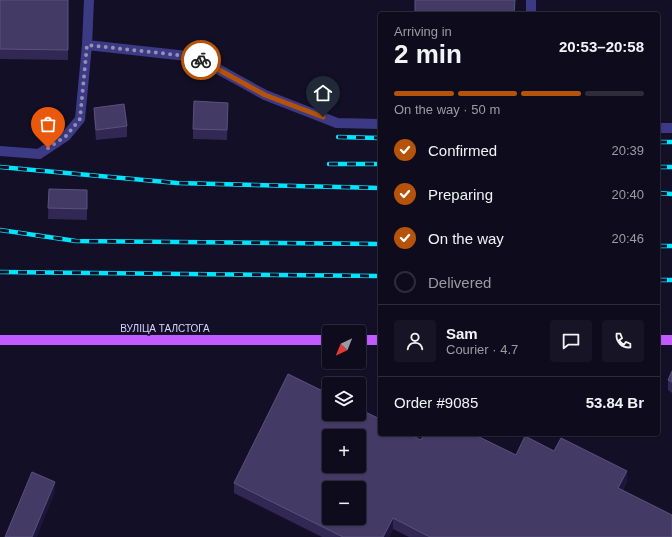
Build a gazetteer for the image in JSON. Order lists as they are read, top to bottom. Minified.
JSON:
{"streets":{"main road":["ВУЛІЦА ТАЛСТОГА"]},"north":"bottom left","page":{"heading":["2 min","Arriving in","20:53–20:58"],"panel":["Sam","Courier · 4.7","Order #9085","53.84 Br"],"bar":"On the way · 50 m","list":[["Confirmed","20:39"],["Preparing","20:40"],["On the way","20:46"],"Delivered"],"map_buttons":["+","−"]}}
